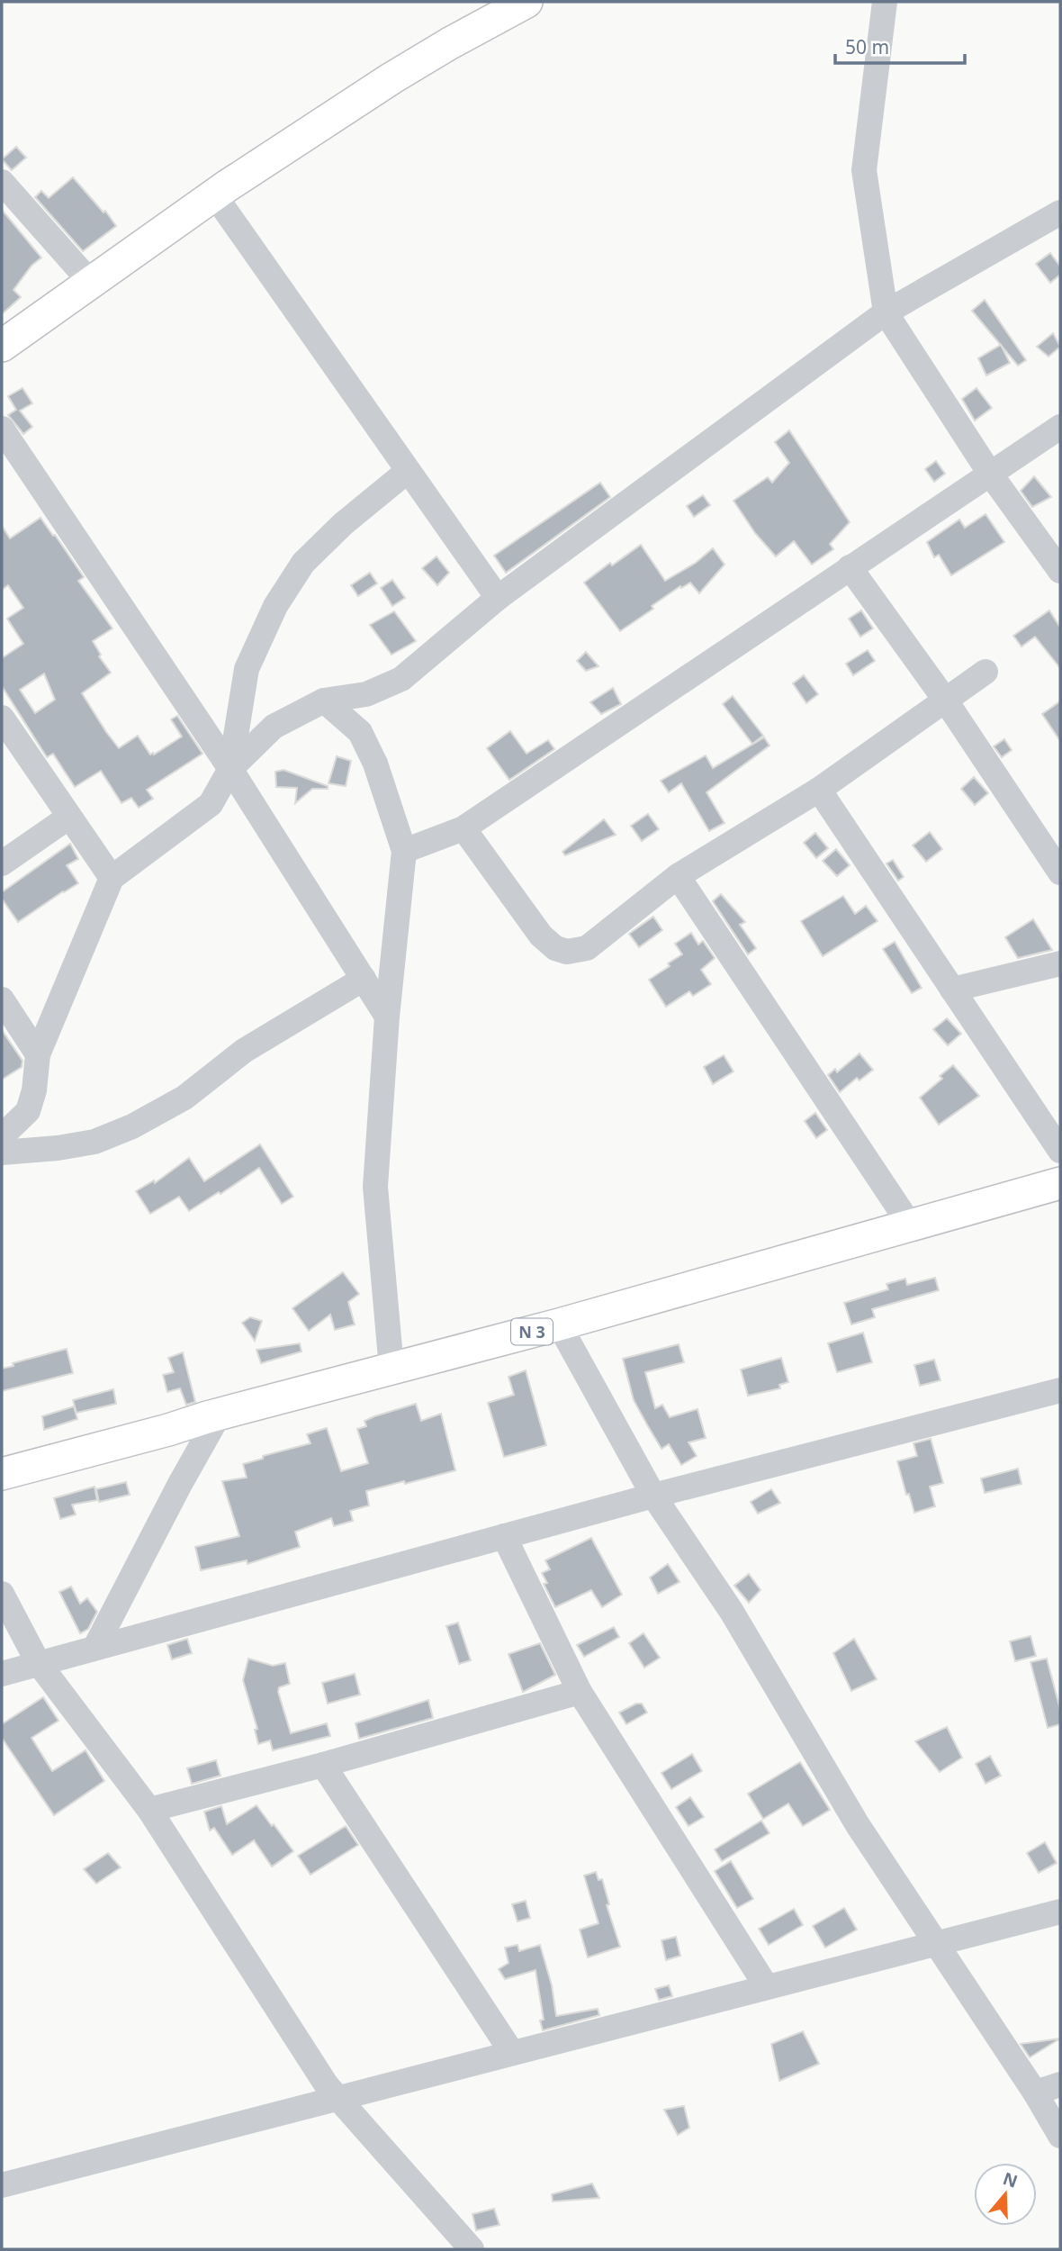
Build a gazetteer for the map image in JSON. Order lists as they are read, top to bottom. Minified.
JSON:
{"streets":{"main road":["N 3"]},"scale_bar":"50 m","north":"top"}
